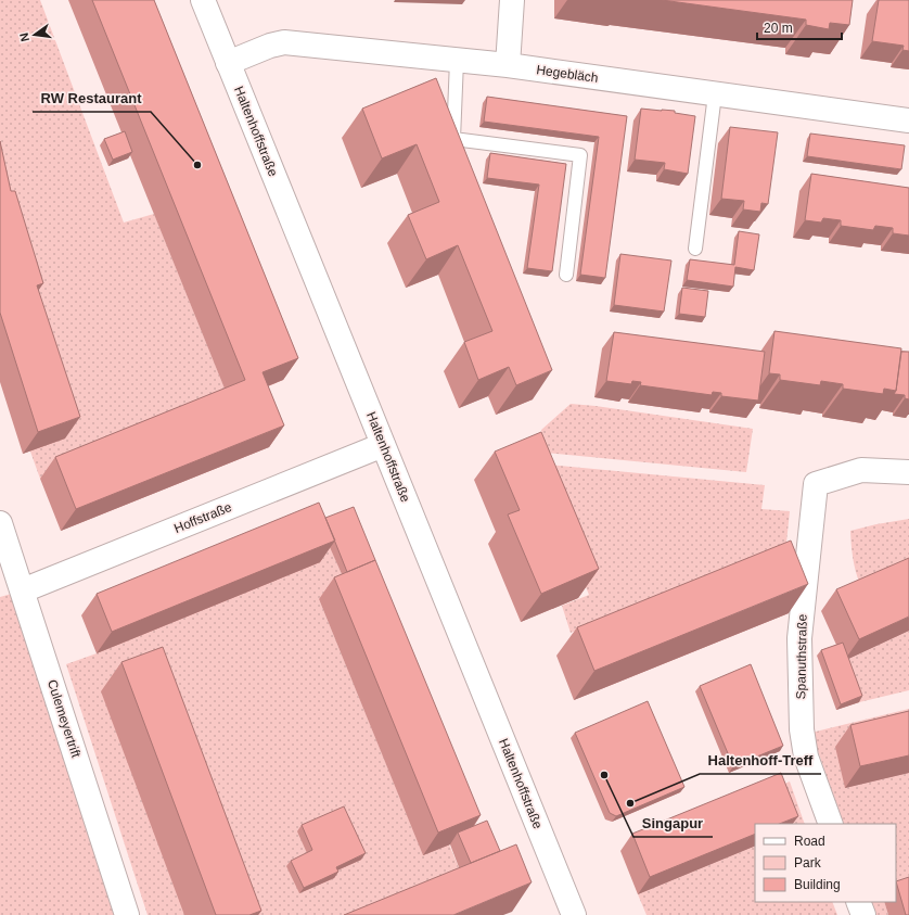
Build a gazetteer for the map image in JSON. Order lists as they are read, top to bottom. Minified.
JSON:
{"streets":{"street":["Hegebläch","Haltenhoffstraße","Hoffstraße","Spanuthstraße","Culemeyertrift"]},"crossings":[["Hegebläch","Haltenhoffstraße"],["Haltenhoffstraße","Hoffstraße"],["Hoffstraße","Culemeyertrift"]],"places":["RW Restaurant","Singapur","Haltenhoff-Treff"],"legend":["Road","Park","Building"],"scale_bar":"20 m","north":"left"}
